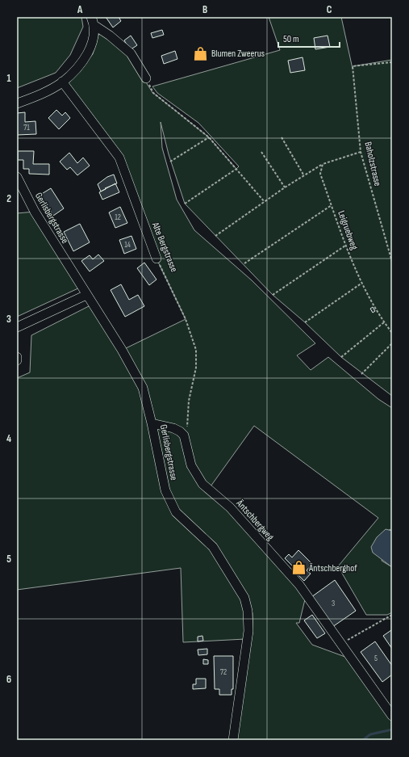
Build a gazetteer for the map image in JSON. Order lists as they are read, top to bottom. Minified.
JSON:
{"streets":{"street":["Gerlisbergstrasse","Alte Bergstrasse","Äntschbergweg"],"path":["Baholzstrasse","Leigruebweg"]},"crossings":[["Alte Bergstrasse","Äntschbergweg"]],"places":{"shop":["Blumen Zweerus","Äntschberghof"]},"house_numbers":["71","12","14","3","5","72"],"scale_bar":"50 m","grid":{"columns":["A","B","C"],"rows":["1","2","3","4","5","6"]}}
